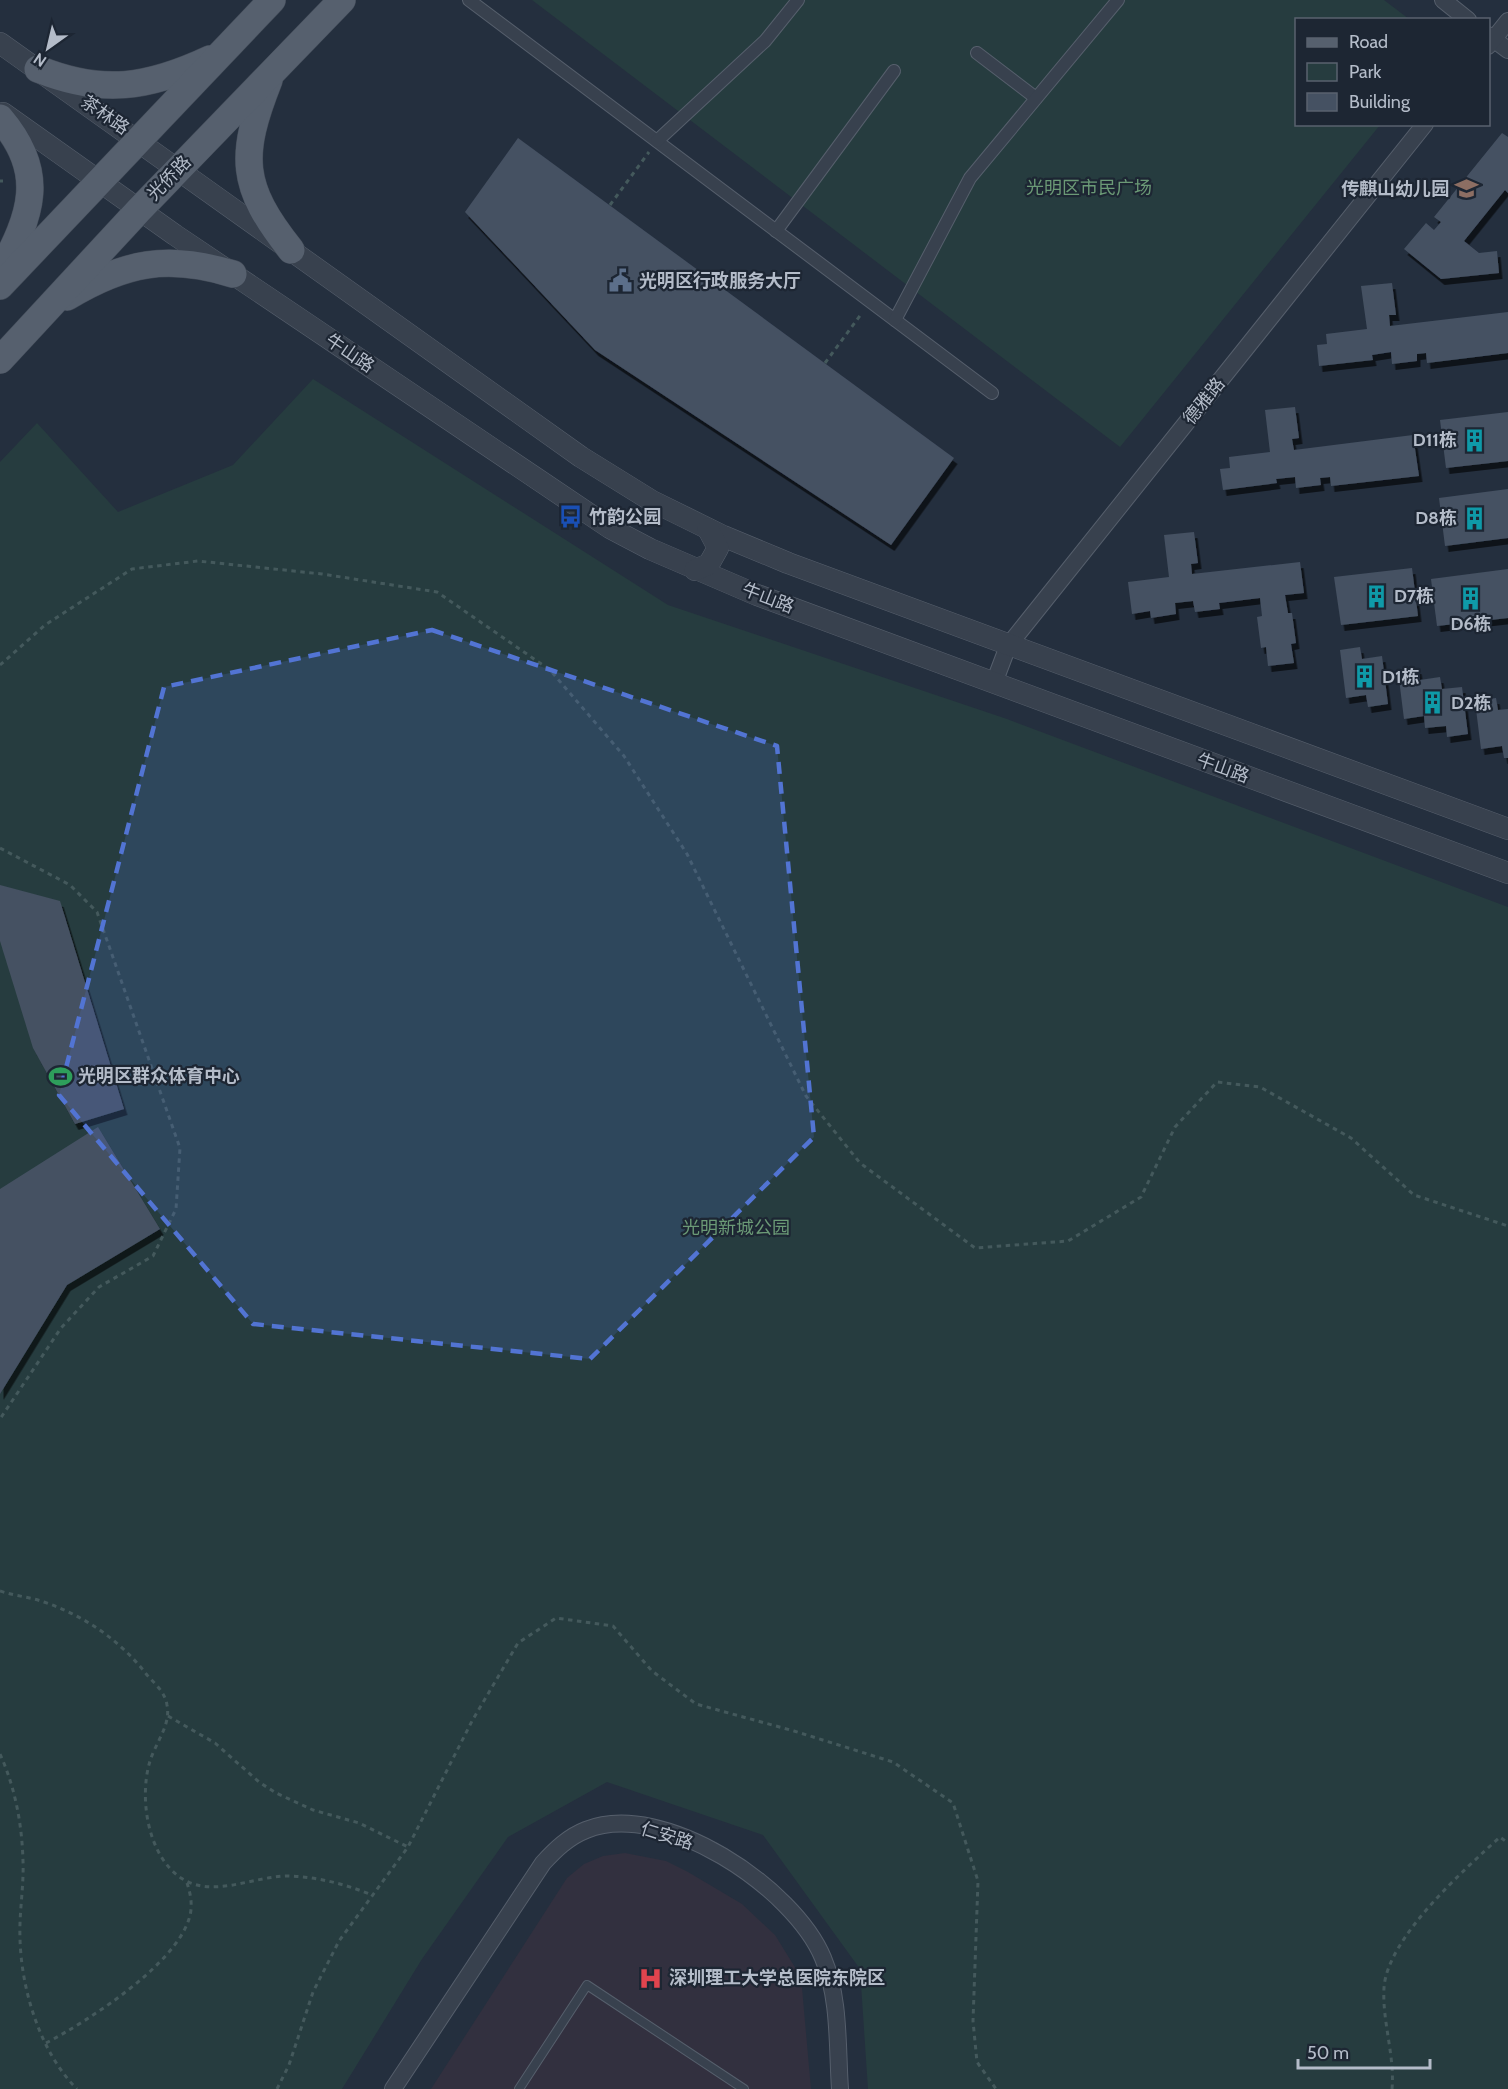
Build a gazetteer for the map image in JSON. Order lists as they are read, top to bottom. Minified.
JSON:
{"streets":{"main road":["光侨路"],"street":["茶林路","牛山路","德雅路","仁安路"]},"crossings":[["茶林路","光侨路"],["光侨路","牛山路"],["牛山路","德雅路"]],"parks":["光明区市民广场","光明新城公园"],"places":{"school or university":["传麒山幼儿园"],"public building":["光明区行政服务大厅"],"building":["D11栋","D8栋","D7栋","D6栋","D1栋","D2栋"],"bus stop":["竹韵公园"],"sports":["光明区群众体育中心"],"hospital":["深圳理工大学总医院东院区"]},"legend":["Road","Park","Building"],"scale_bar":"50 m","north":"bottom left"}
